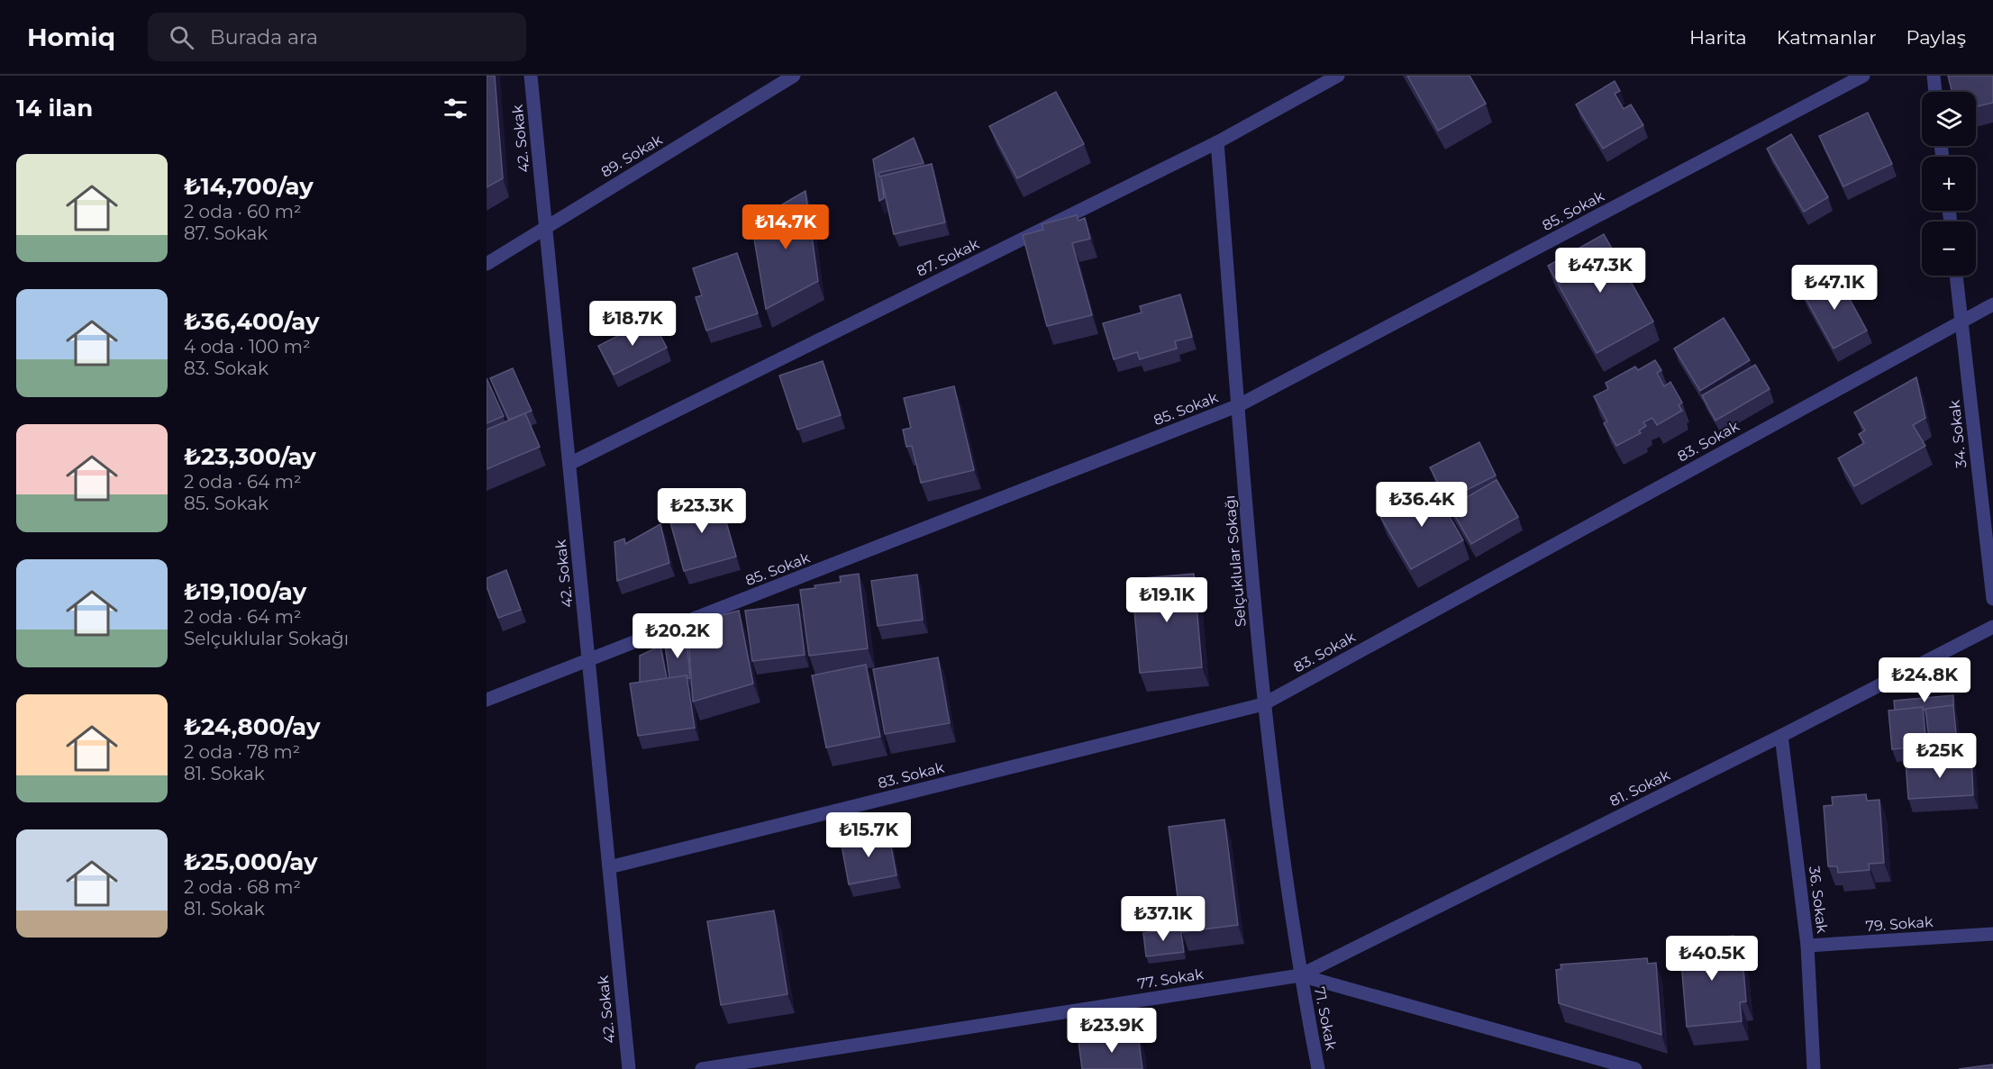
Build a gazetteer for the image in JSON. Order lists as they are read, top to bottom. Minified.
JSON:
{"streets":{"street":["42. Sokak","89. Sokak","85. Sokak","87. Sokak","34. Sokak","83. Sokak","Selçuklular Sokağı","81. Sokak","36. Sokak","79. Sokak","77. Sokak","71. Sokak"]},"crossings":[["42. Sokak","89. Sokak"],["42. Sokak","85. Sokak"],["42. Sokak","87. Sokak"],["42. Sokak","83. Sokak"],["85. Sokak","Selçuklular Sokağı"],["87. Sokak","Selçuklular Sokağı"],["34. Sokak","83. Sokak"],["83. Sokak","Selçuklular Sokağı"],["Selçuklular Sokağı","81. Sokak"],["Selçuklular Sokağı","77. Sokak"],["Selçuklular Sokağı","71. Sokak"],["81. Sokak","36. Sokak"],["81. Sokak","77. Sokak"],["81. Sokak","71. Sokak"],["36. Sokak","79. Sokak"],["77. Sokak","71. Sokak"]],"page":{"header":"Homiq","search":"Burada ara","nav":["Harita","Katmanlar","Paylaş"],"heading":"14 ilan","map_buttons":["+","−"],"list":[{"name":"₺14,700/ay","note":"2 oda · 60 m² · 87. Sokak"},{"name":"₺36,400/ay","note":"4 oda · 100 m² · 83. Sokak"},{"name":"₺23,300/ay","note":"2 oda · 64 m² · 85. Sokak"},{"name":"₺19,100/ay","note":"2 oda · 64 m² · Selçuklular Sokağı"},{"name":"₺24,800/ay","note":"2 oda · 78 m² · 81. Sokak"},{"name":"₺25,000/ay","note":"2 oda · 68 m² · 81. Sokak"}],"price":["₺14.7K","₺47.3K","₺47.1K","₺18.7K","₺36.4K","₺23.3K","₺19.1K","₺20.2K","₺24.8K","₺25K","₺15.7K","₺37.1K","₺40.5K","₺23.9K"]}}
